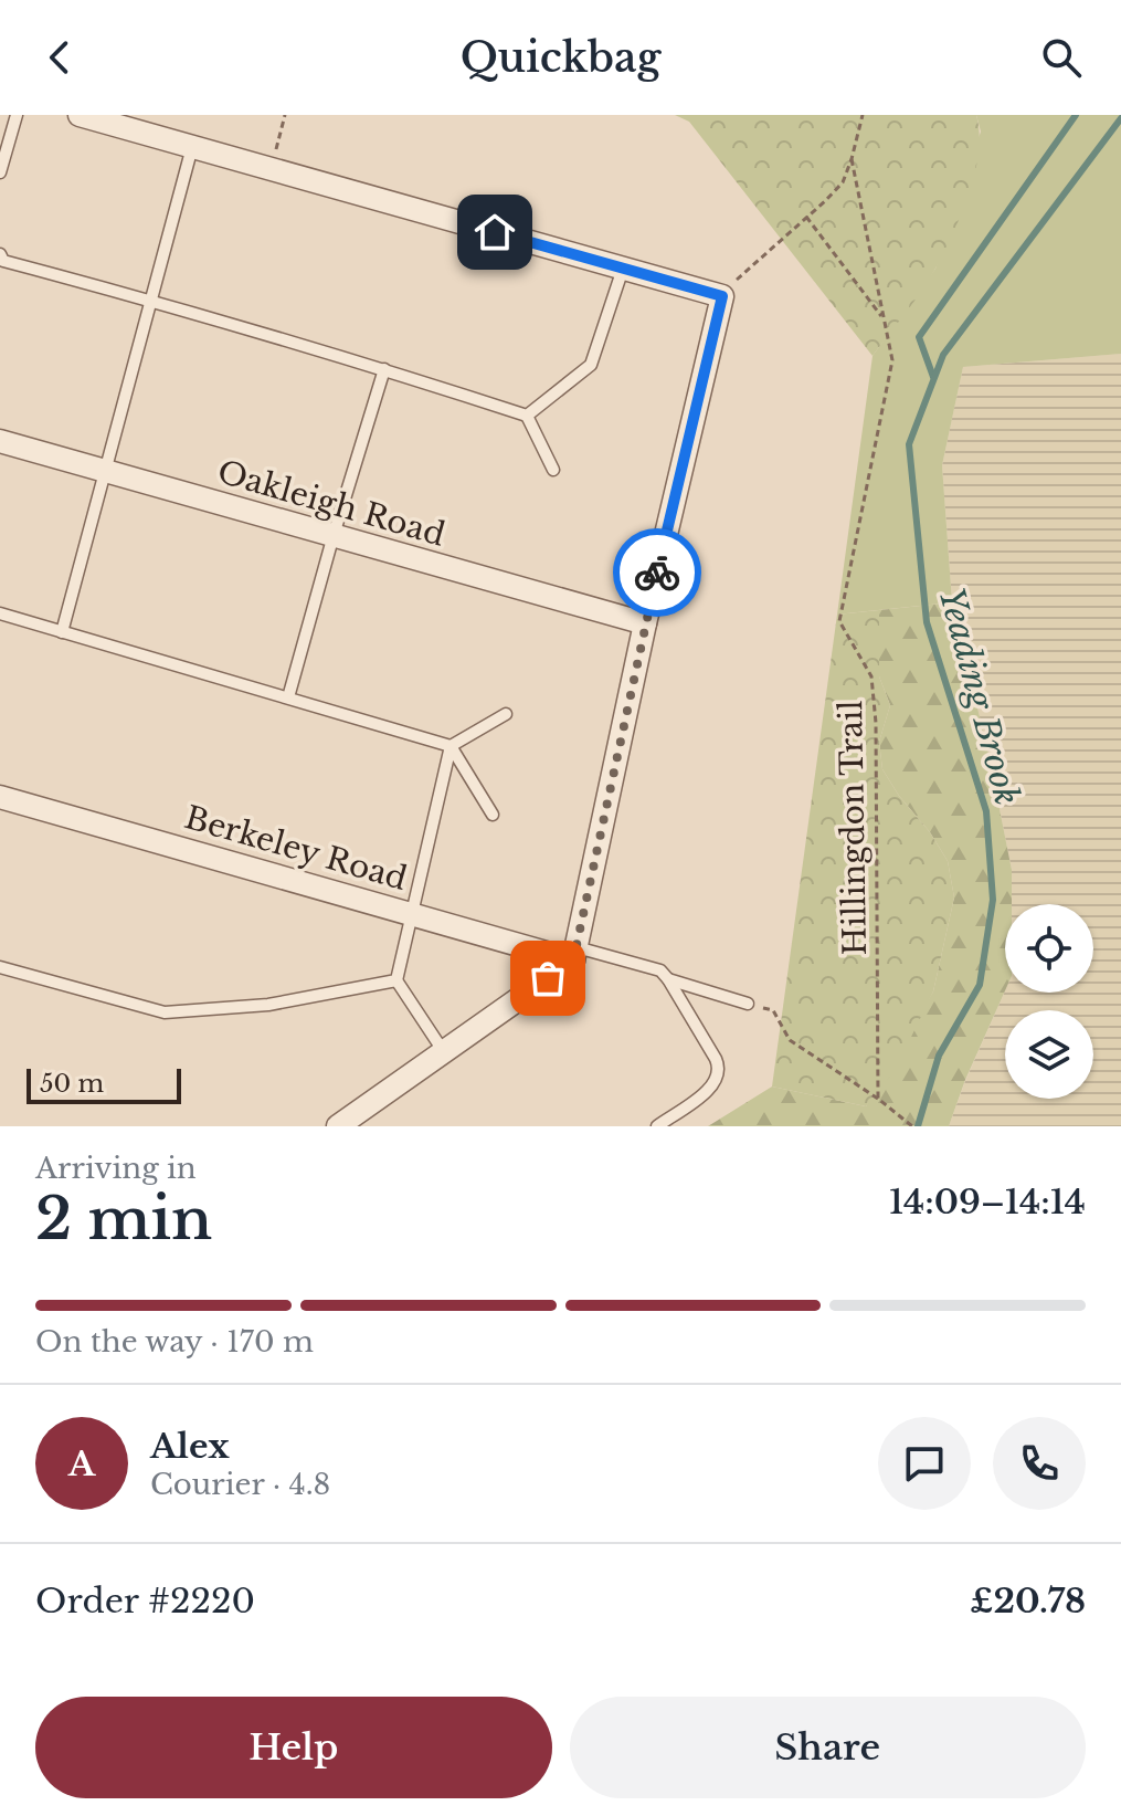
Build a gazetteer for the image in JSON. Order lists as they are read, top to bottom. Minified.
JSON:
{"streets":{"street":["Oakleigh Road","Berkeley Road"],"path":["Hillingdon Trail"]},"water":["Yeading Brook"],"scale_bar":"50 m","page":{"header":"Quickbag","scale":"50 m","heading":["2 min","Arriving in","14:09–14:14"],"panel":["Alex","Courier · 4.8","Order #2220","£20.78"],"bar":"On the way · 170 m","round":"A","buttons":["Help","Share"]}}
